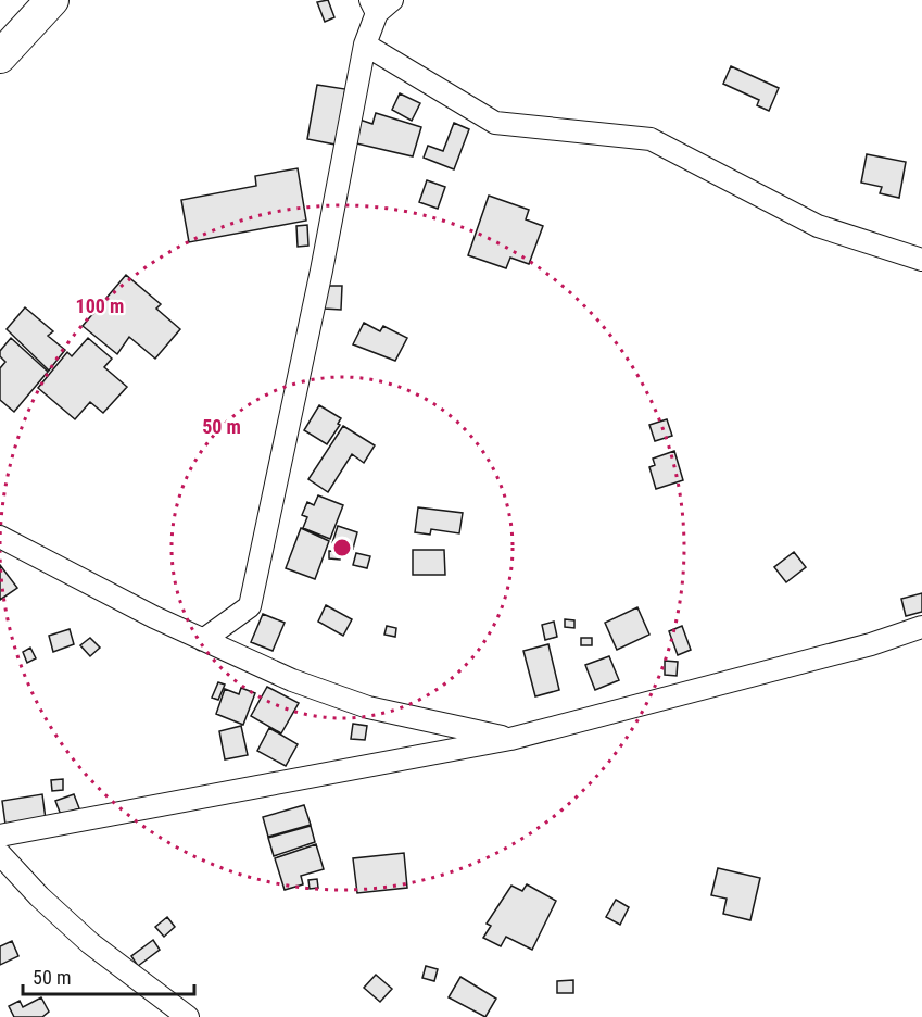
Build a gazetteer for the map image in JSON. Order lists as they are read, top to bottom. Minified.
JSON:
{"scale_bar":"50 m","rings":["100 m","50 m"]}
